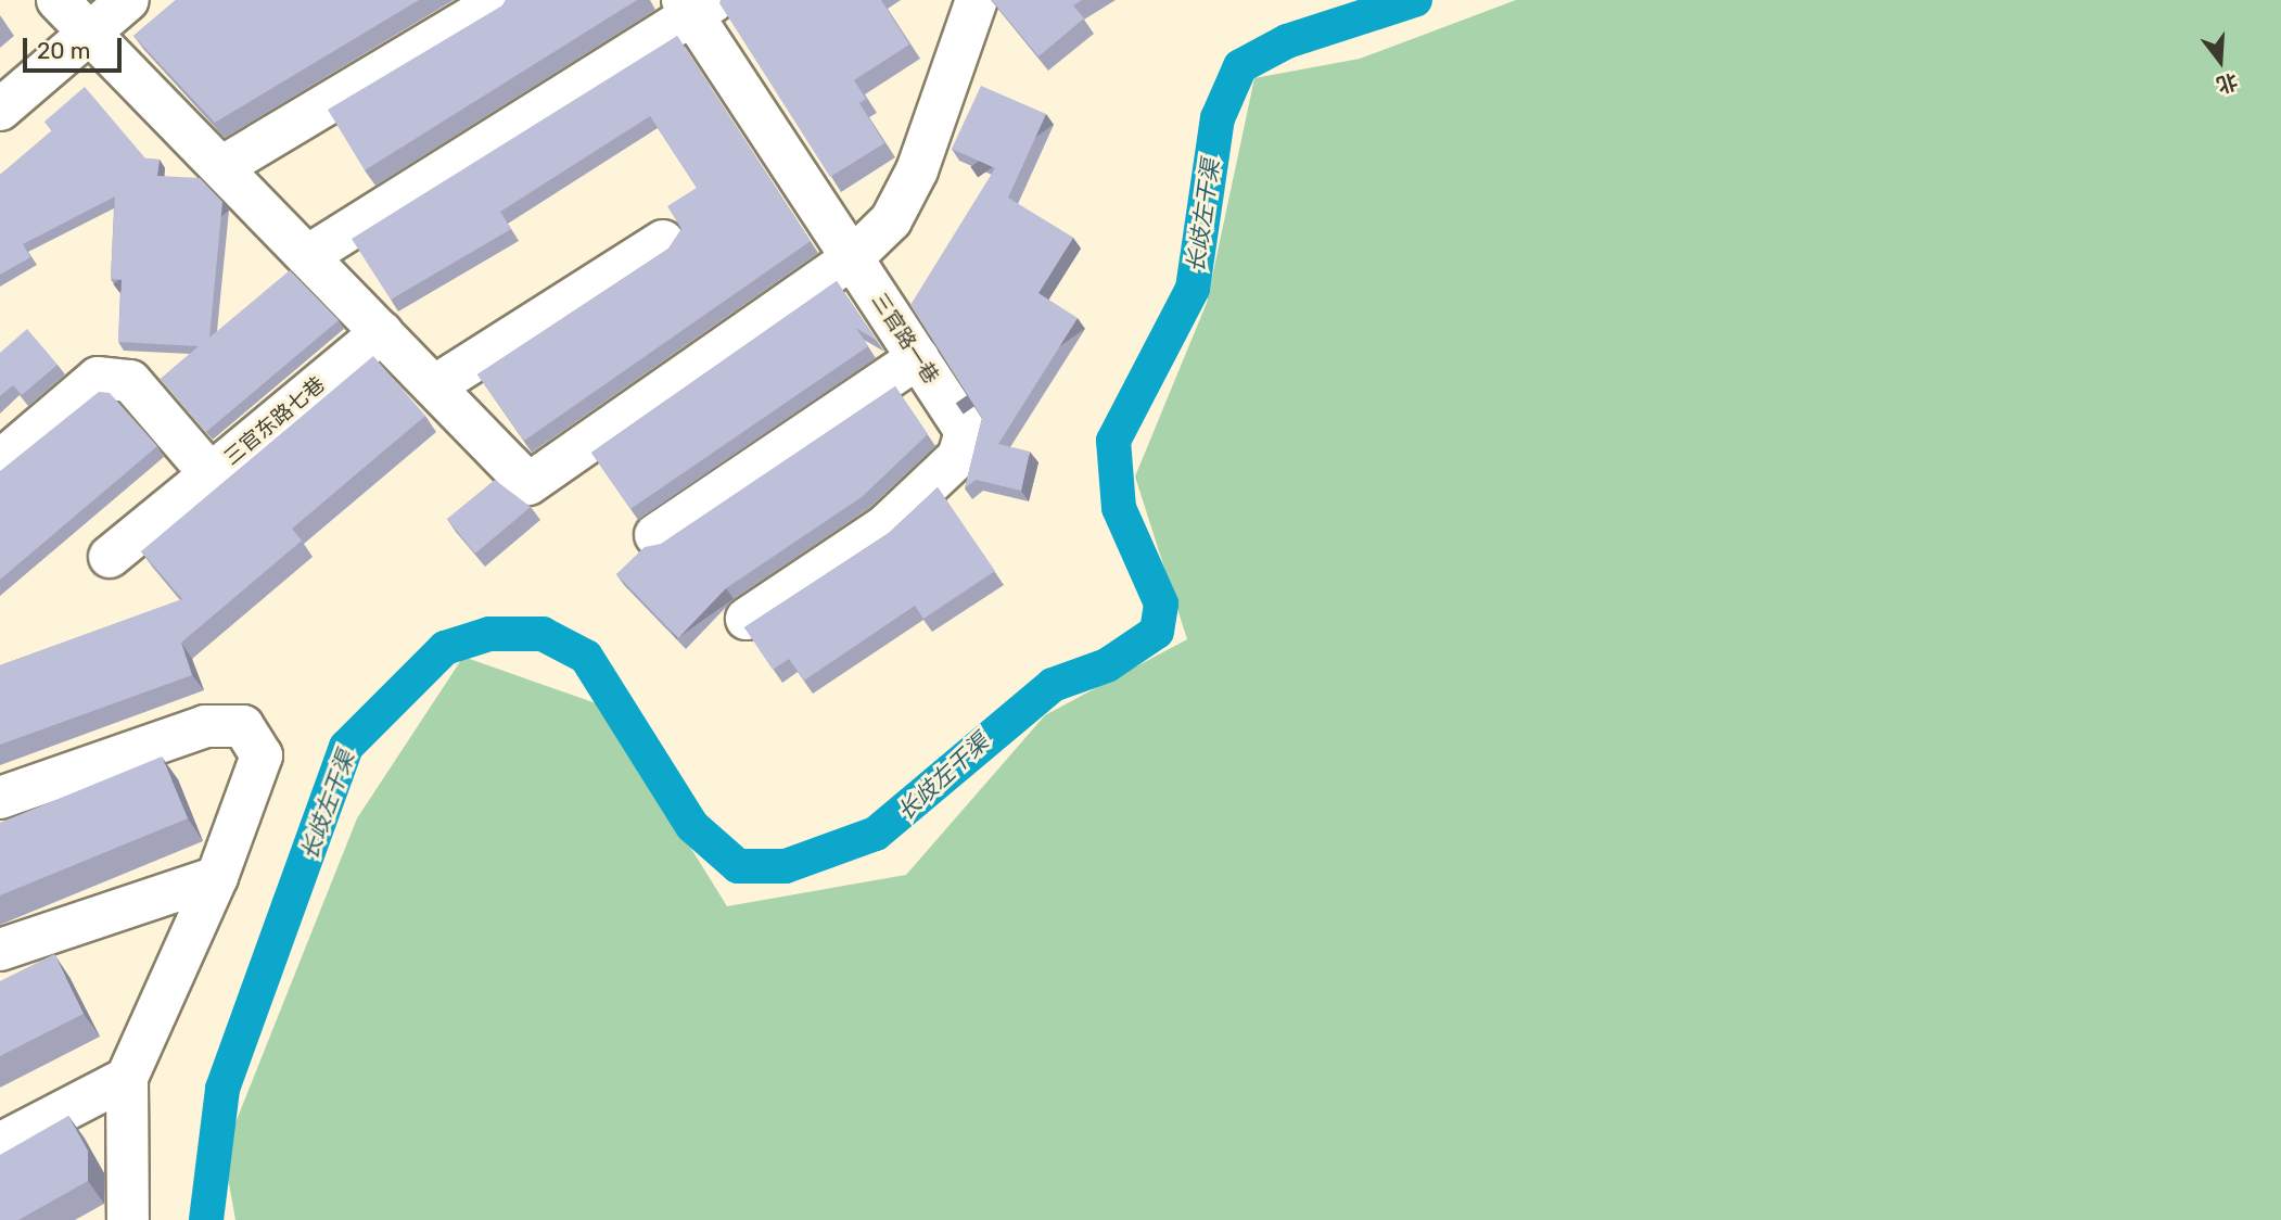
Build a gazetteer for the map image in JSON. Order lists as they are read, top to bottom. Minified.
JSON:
{"streets":{"street":["三官路一巷","三官东路七巷"]},"water":["长歧左干渠"],"scale_bar":"20 m","north":"bottom"}
